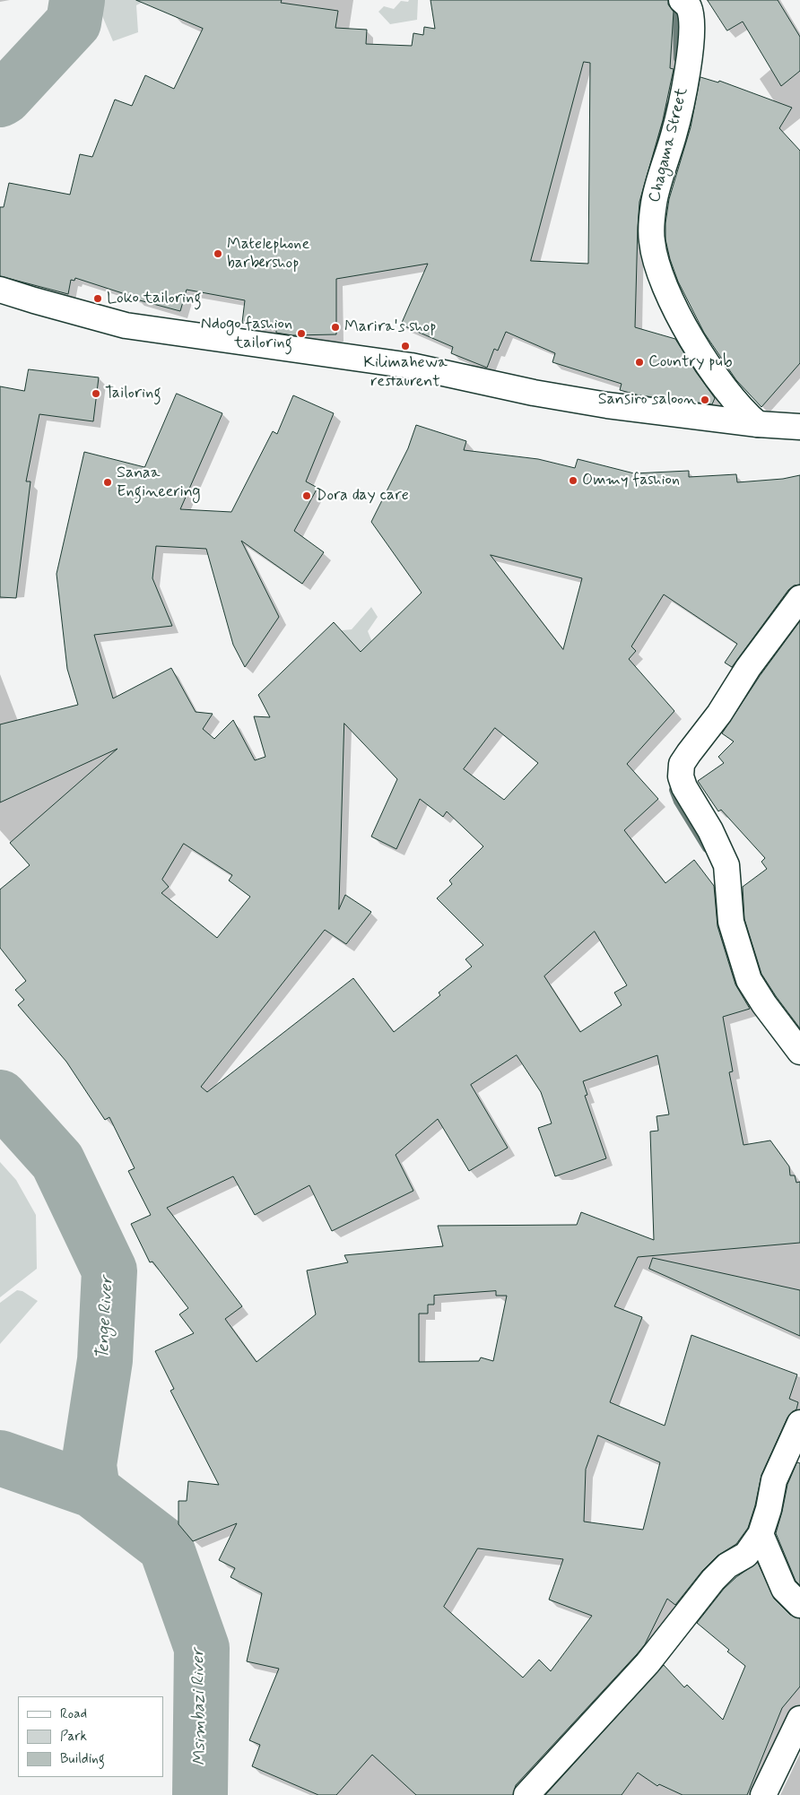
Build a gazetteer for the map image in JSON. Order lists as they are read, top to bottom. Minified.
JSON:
{"streets":{"street":["Chagama Street"]},"water":["Tenge River","Msimbazi River"],"places":["Matelephone barbershop","Loko tailoring","Marira's shop","Ndogo fashion tailoring","Kilimahewa restaurent","Country pub","Tailoring","Sansiro saloon","Ommy fashion","Sanaa Engineering","Dora day care"],"legend":["Road","Park","Building"]}
